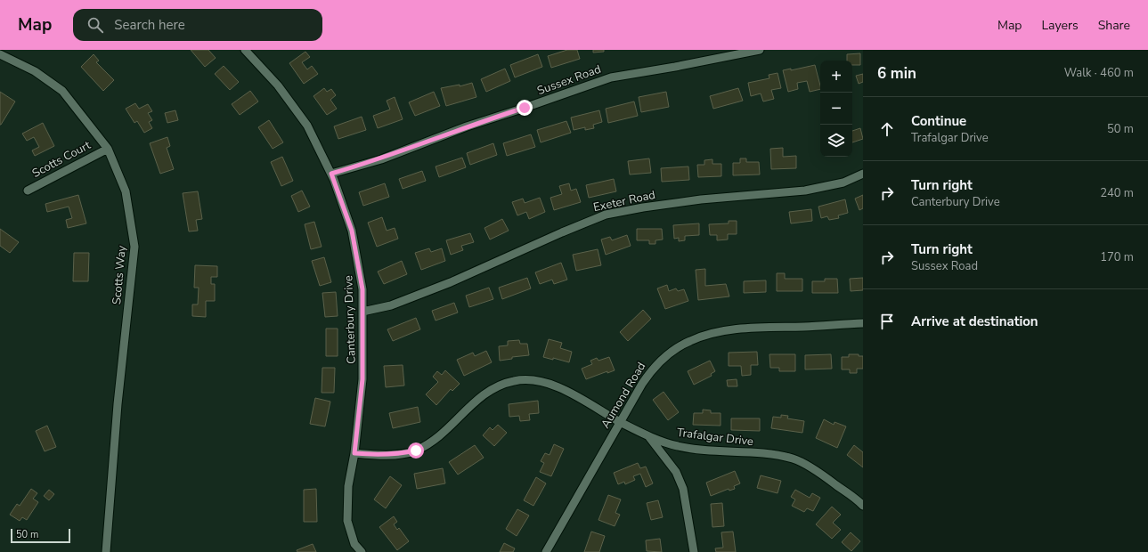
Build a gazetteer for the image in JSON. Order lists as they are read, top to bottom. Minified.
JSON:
{"streets":{"street":["Sussex Road","Scotts Court","Exeter Road","Scotts Way","Canterbury Drive","Aumond Road","Trafalgar Drive"]},"crossings":[["Sussex Road","Canterbury Drive"],["Scotts Court","Scotts Way"],["Exeter Road","Canterbury Drive"],["Canterbury Drive","Trafalgar Drive"],["Aumond Road","Trafalgar Drive"]],"scale_bar":"50 m","page":{"header":"Map","search":"Search here","nav":["Map","Layers","Share"],"heading":["6 min","Walk · 460 m"],"map_buttons":["+","−"],"list":[["Continue","Trafalgar Drive","50 m"],["Turn right","Canterbury Drive","240 m"],["Turn right","Sussex Road","170 m"],"Arrive at destination"],"scale":"50 m"}}
